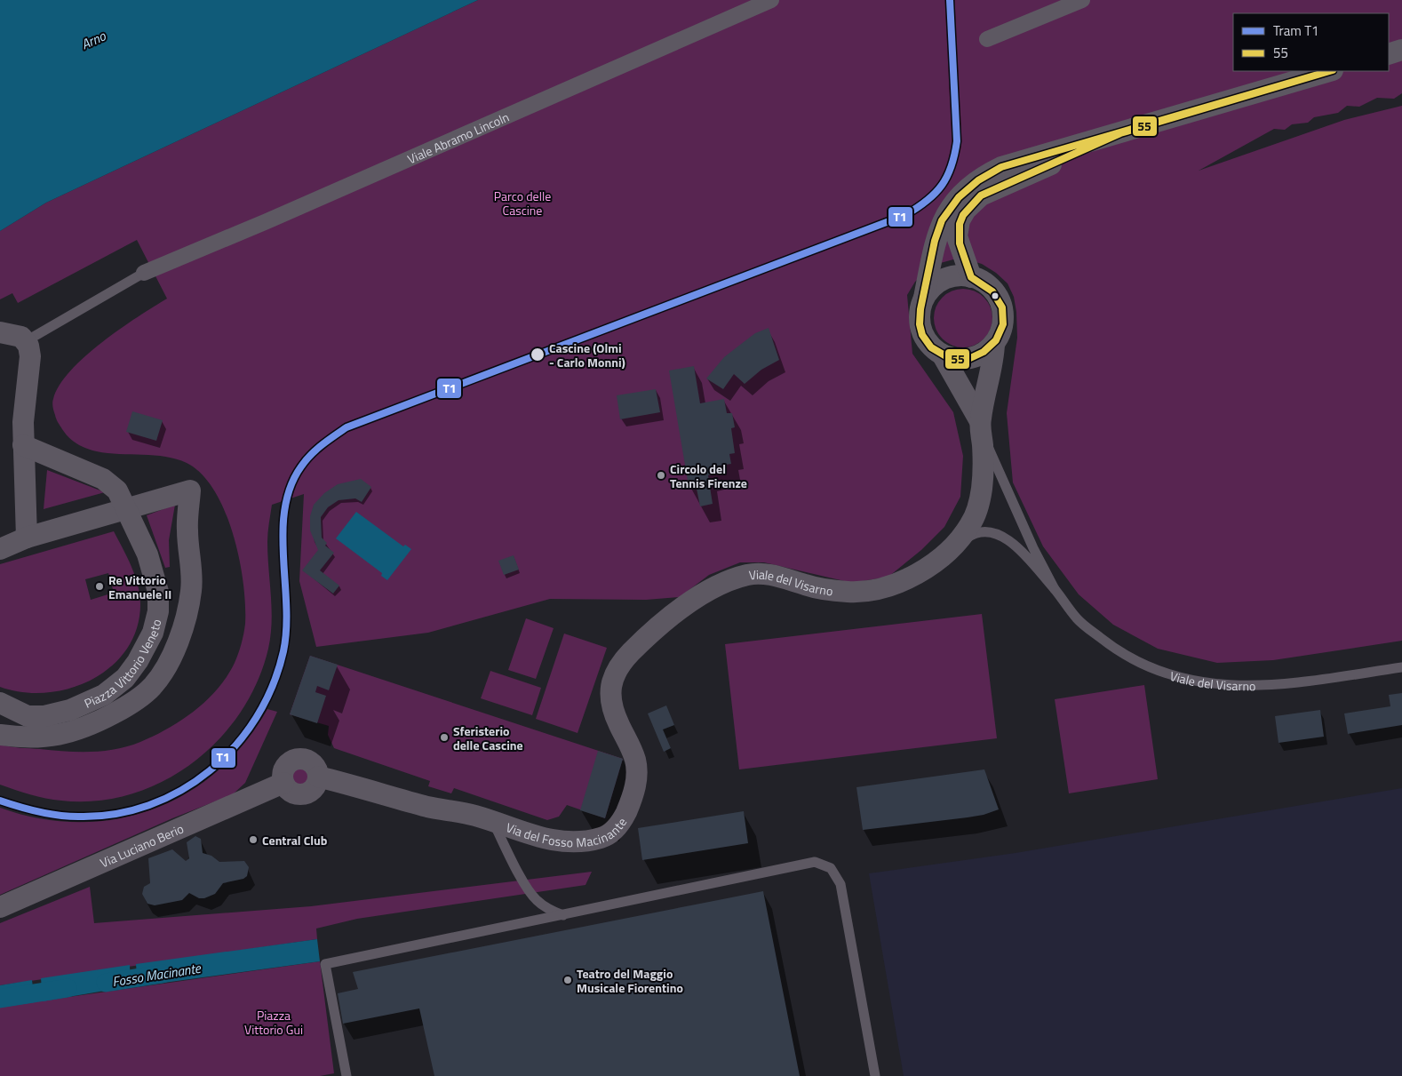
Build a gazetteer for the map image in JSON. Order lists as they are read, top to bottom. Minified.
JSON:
{"streets":{"street":["Viale Abramo Lincoln","Viale del Visarno","Piazza Vittorio Veneto","Via del Fosso Macinante","Via Luciano Berio"]},"crossings":[["Viale del Visarno","Via del Fosso Macinante"],["Via del Fosso Macinante","Via Luciano Berio"]],"water":["Arno","Fosso Macinante"],"parks":["Parco delle Cascine","Piazza Vittorio Gui"],"places":["Cascine (Olmi - Carlo Monni)","Circolo del Tennis Firenze","Re Vittorio Emanuele II","Sferisterio delle Cascine","Central Club","Teatro del Maggio Musicale Fiorentino"],"lines":["tram line T1","transit line 55"],"legend":["Tram T1","55"]}
